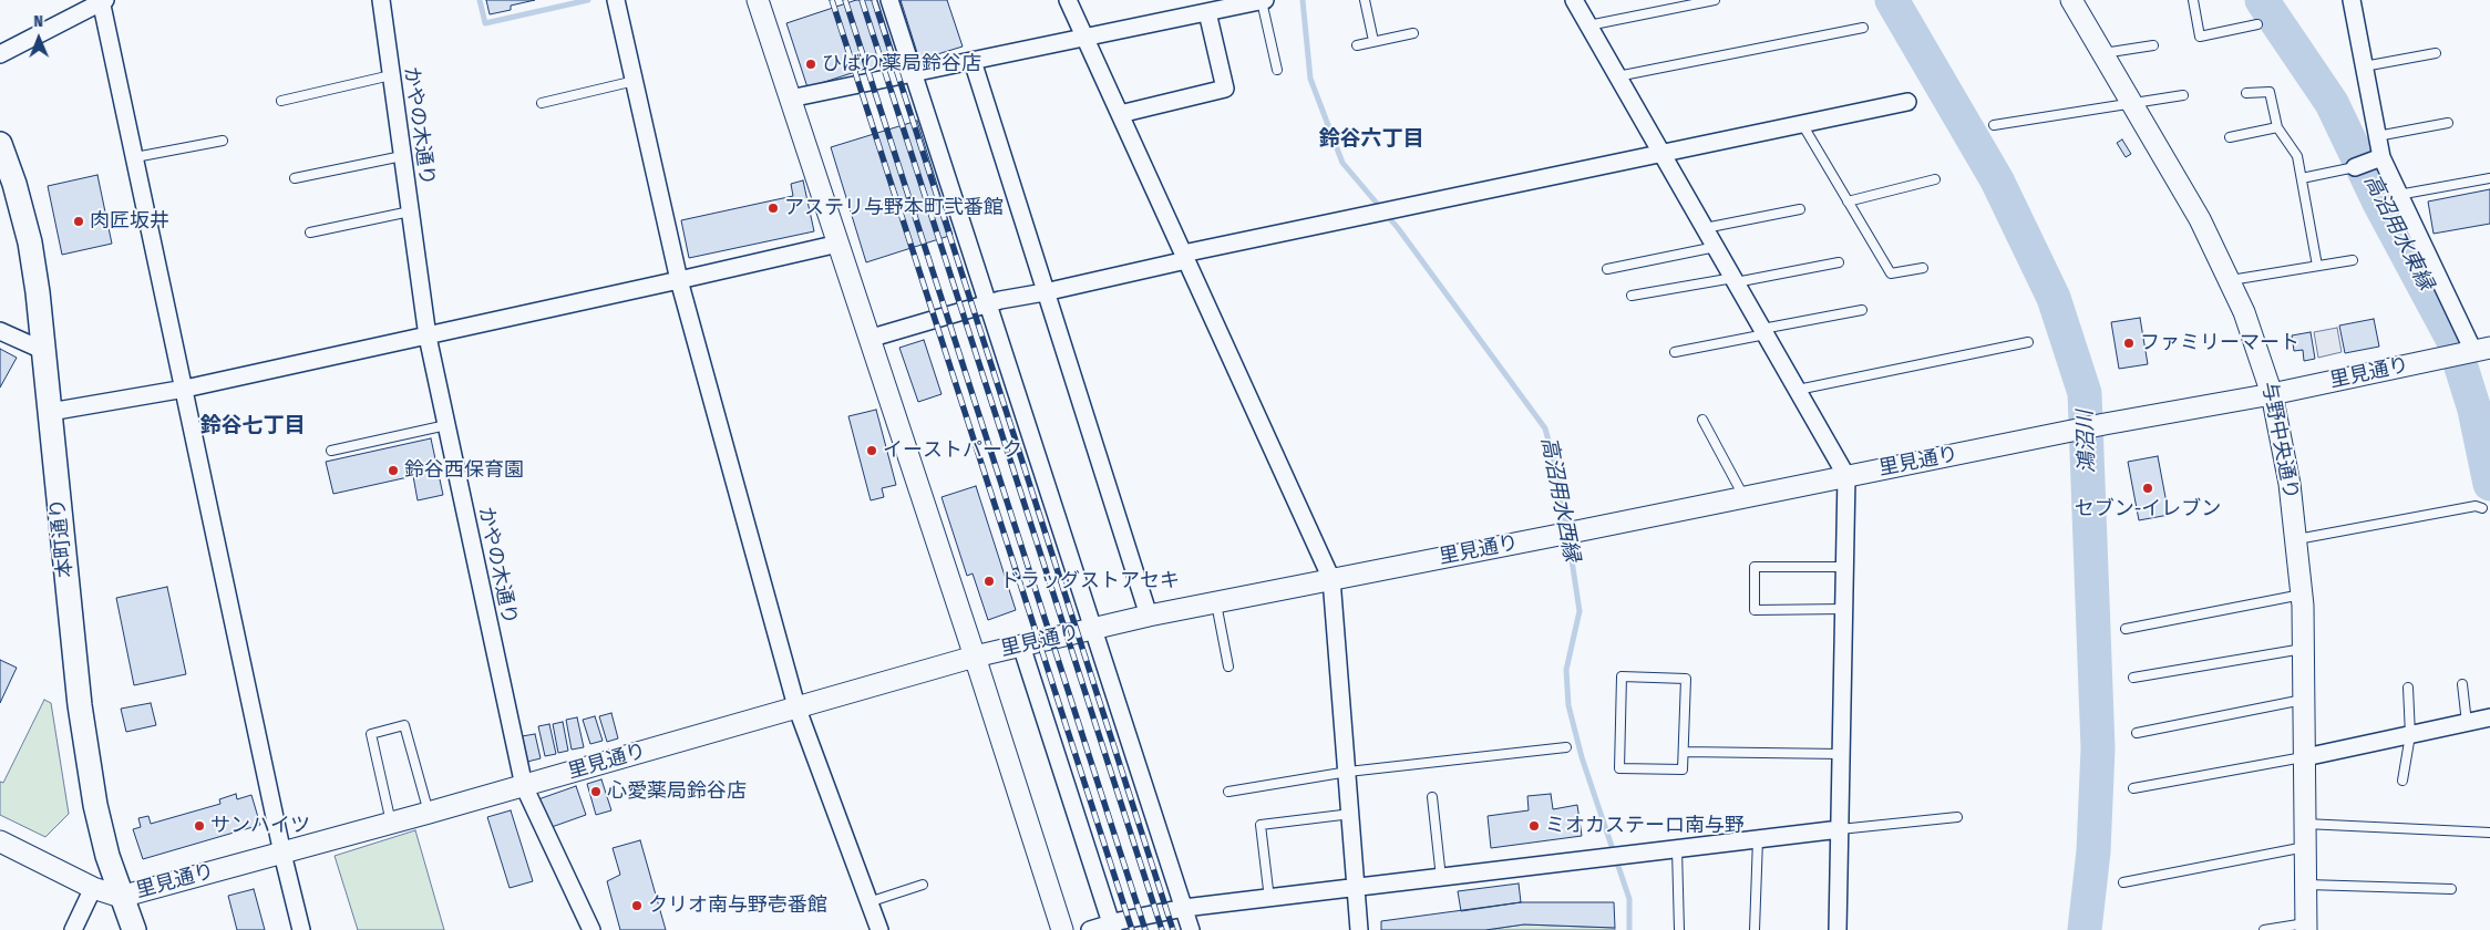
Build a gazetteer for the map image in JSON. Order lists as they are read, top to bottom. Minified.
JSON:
{"streets":{"main road":["本町通り"],"street":["かやの木通り","里見通り","与野中央通り"]},"crossings":[["かやの木通り","里見通り"],["里見通り","与野中央通り"],["里見通り","本町通り"]],"districts":["鈴谷六丁目","鈴谷七丁目"],"water":["高沼用水東縁","鴻沼川","高沼用水西縁"],"places":["ひばり薬局鈴谷店","アステリ与野本町弐番館","肉匠坂井","ファミリーマート","イーストパーク","鈴谷西保育園","セブン-イレブン","ドラッグストアセキ","心愛薬局鈴谷店","サンハイツ","ミオカステーロ南与野","クリオ南与野壱番館"],"north":"top"}
